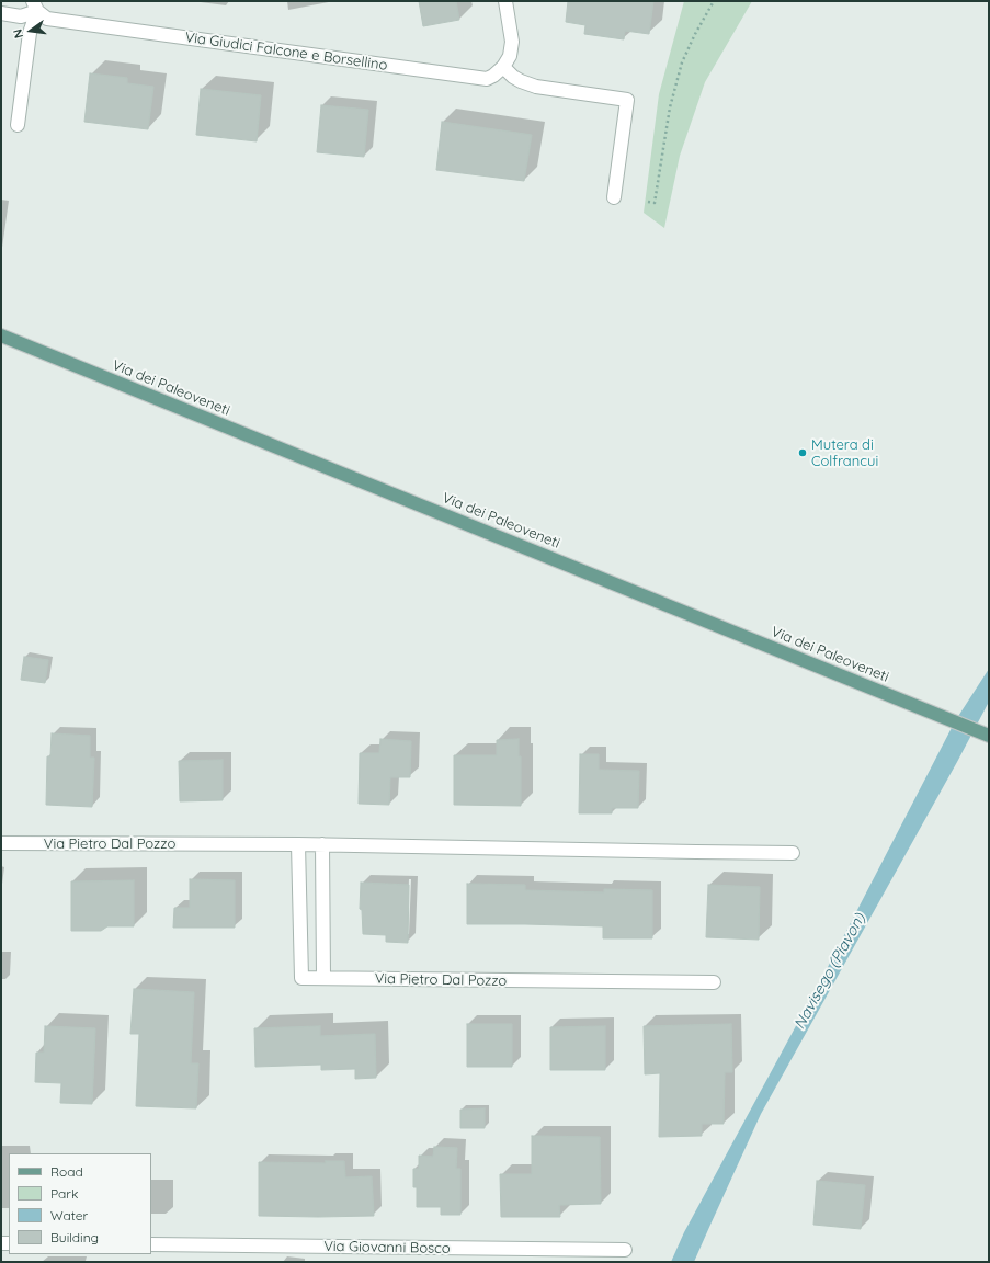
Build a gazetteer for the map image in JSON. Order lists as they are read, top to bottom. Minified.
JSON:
{"streets":{"main road":["Via dei Paleoveneti"],"street":["Via Giudici Falcone e Borsellino","Via Pietro Dal Pozzo","Via Giovanni Bosco"]},"water":["Navisego (Piavon)"],"places":["Mutera di Colfrancui"],"legend":["Road","Park","Water","Building"],"north":"left"}
